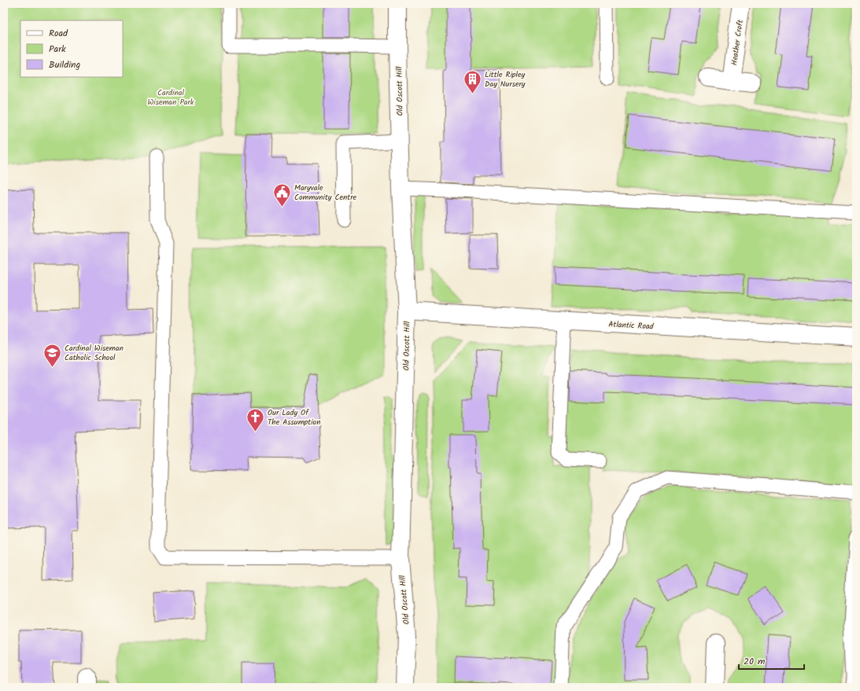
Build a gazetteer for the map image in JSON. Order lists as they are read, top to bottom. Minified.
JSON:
{"streets":{"street":["Heather Croft","Old Oscott Hill","Atlantic Road"]},"crossings":[["Old Oscott Hill","Atlantic Road"]],"parks":["Cardinal Wiseman Park"],"places":{"building":["Little Ripley Day Nursery"],"public building":["Maryvale Community Centre"],"school or university":["Cardinal Wiseman Catholic School"],"church":["Our Lady Of The Assumption"]},"legend":["Road","Park","Building"],"scale_bar":"20 m"}
